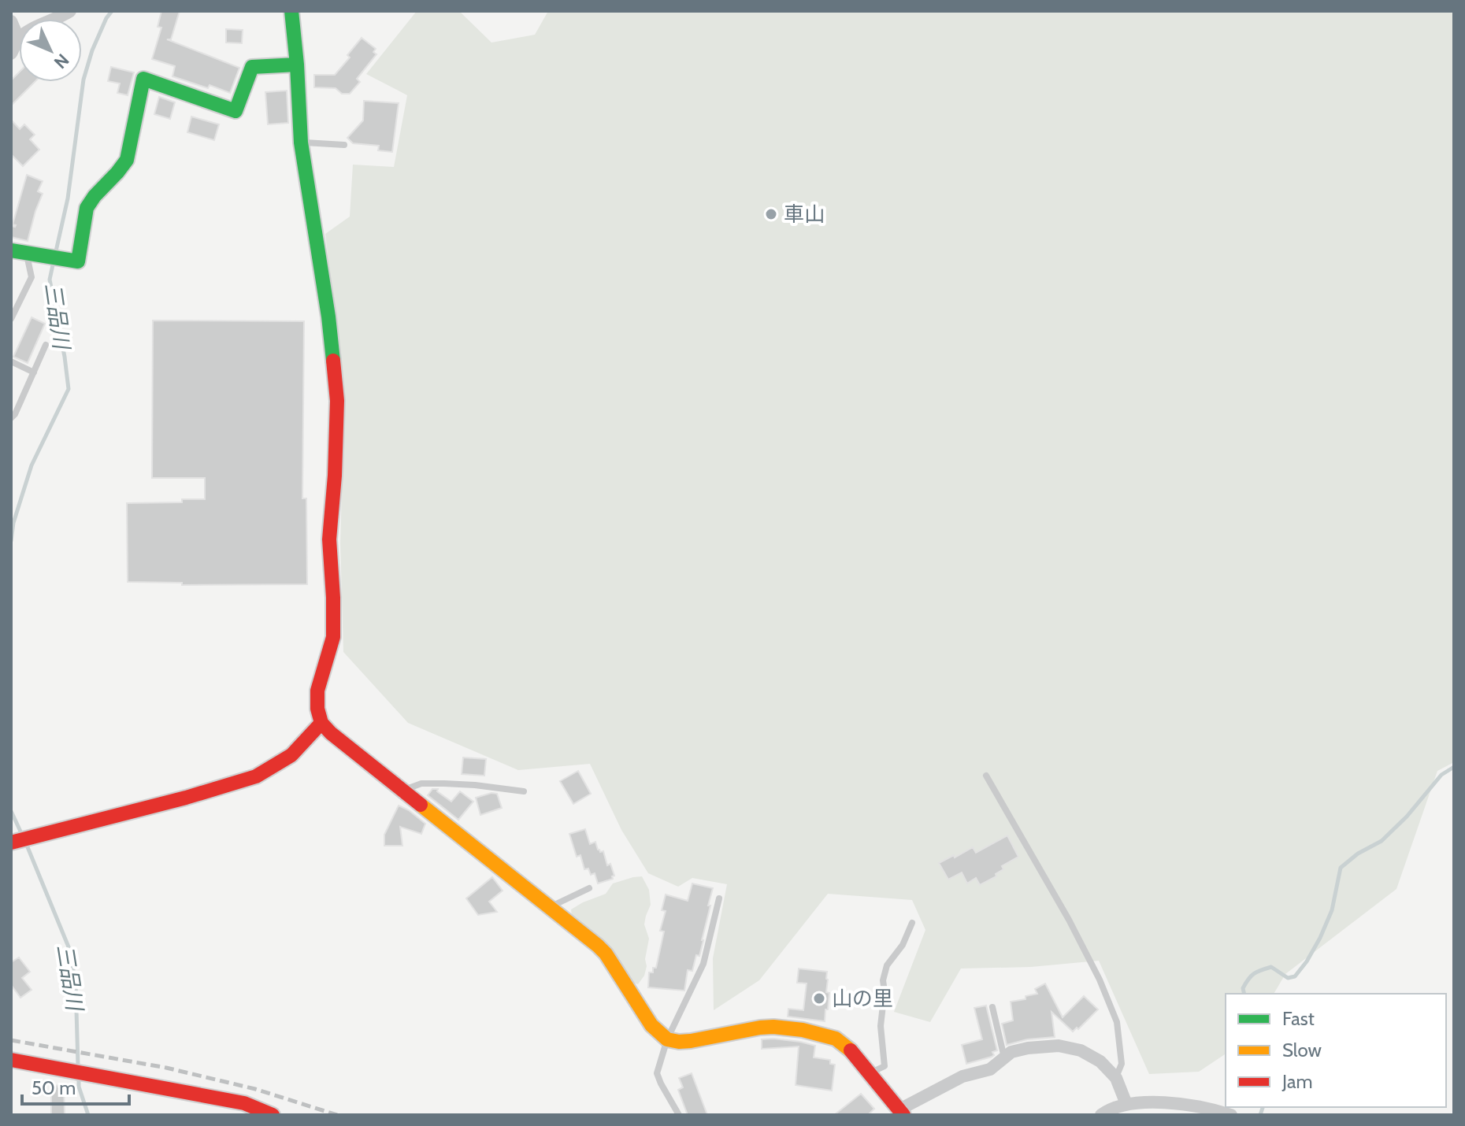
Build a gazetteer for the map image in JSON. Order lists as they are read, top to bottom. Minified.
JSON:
{"water":["三品川"],"places":["車山","山の里"],"legend":["Fast","Slow","Jam"],"scale_bar":"50 m","north":"bottom right"}
